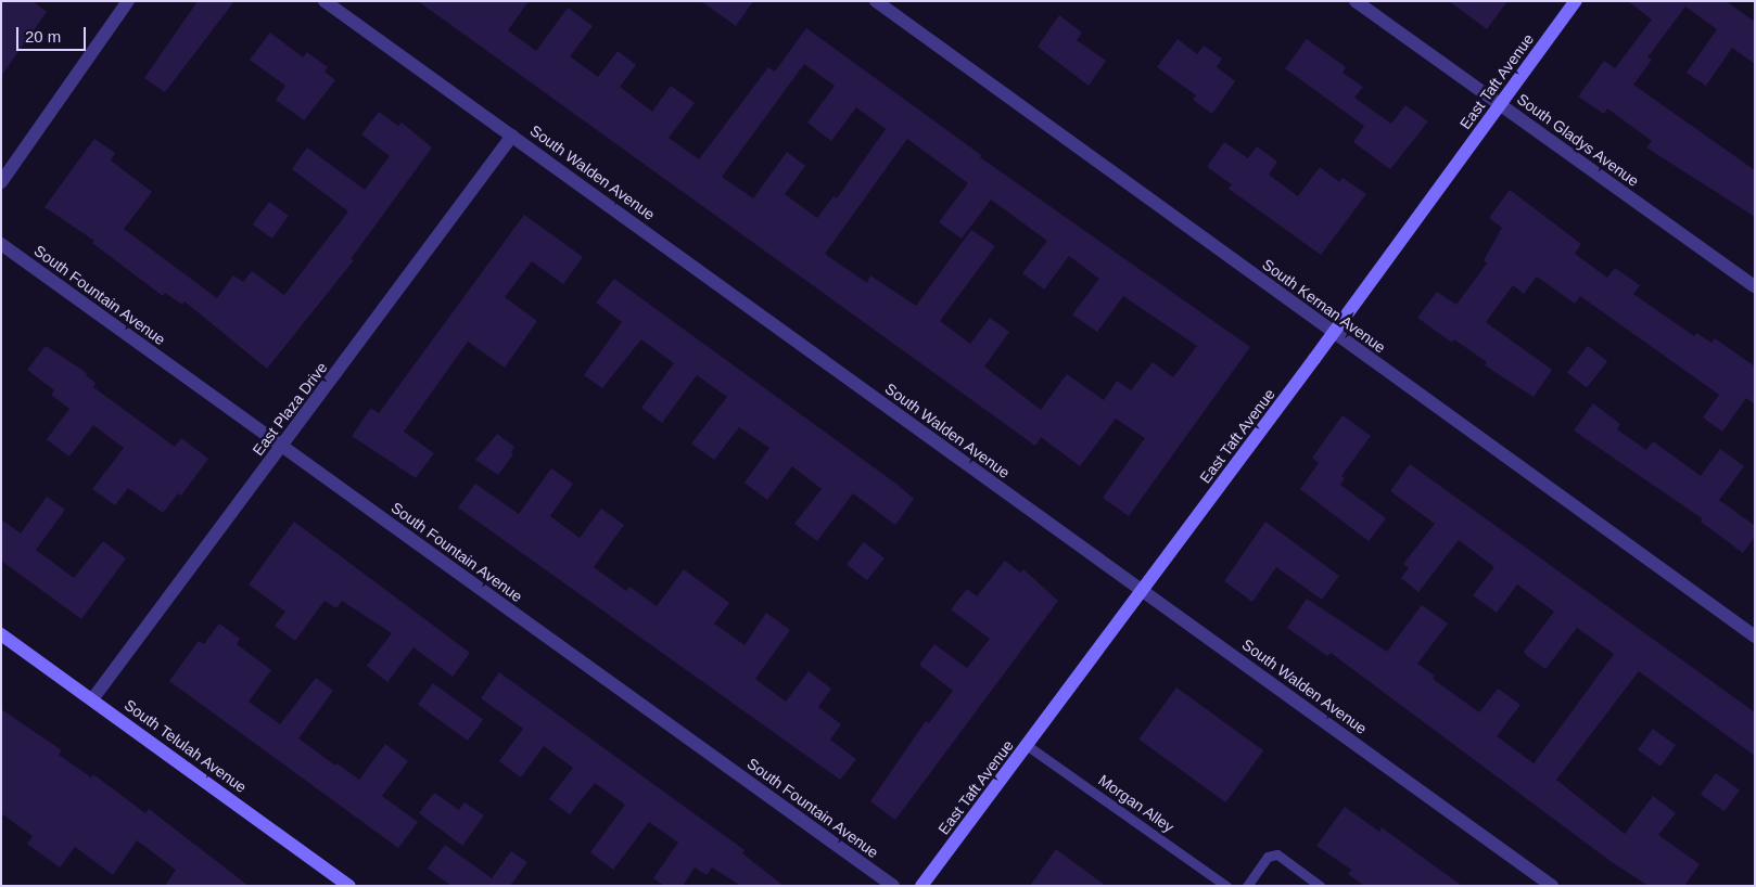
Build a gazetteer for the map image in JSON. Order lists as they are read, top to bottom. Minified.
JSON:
{"streets":{"street":["East Taft Avenue","South Gladys Avenue","South Walden Avenue","South Fountain Avenue","South Kernan Avenue","East Plaza Drive","South Telulah Avenue"],"lane":["Morgan Alley"]},"crossings":[["East Taft Avenue","South Gladys Avenue"],["East Taft Avenue","South Walden Avenue"],["East Taft Avenue","South Kernan Avenue"],["East Taft Avenue","Morgan Alley"],["South Walden Avenue","East Plaza Drive"],["South Fountain Avenue","East Plaza Drive"],["East Plaza Drive","South Telulah Avenue"]],"scale_bar":"20 m"}
